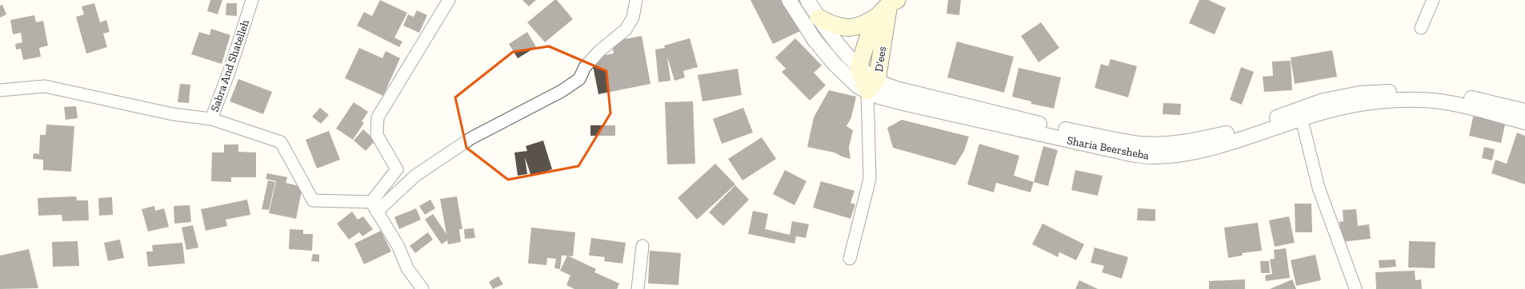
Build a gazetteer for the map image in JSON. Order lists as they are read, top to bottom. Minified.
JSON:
{"streets":{"main road":["D'ees"],"street":["Sabra And Shatelleh","Sharia Beersheba"]},"crossings":[["D'ees","Sharia Beersheba"]]}
